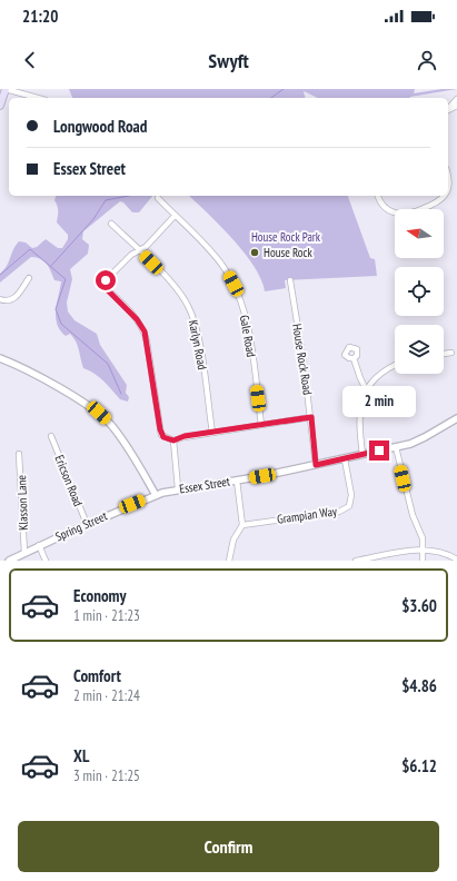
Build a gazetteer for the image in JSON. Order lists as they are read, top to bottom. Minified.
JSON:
{"streets":{"street":["Gale Road","Karlyn Road","House Rock Road","Ericson Road","Essex Street","Klasson Lane","Grampian Way","Spring Street"]},"crossings":[["House Rock Road","Essex Street"],["Ericson Road","Spring Street"],["Essex Street","Grampian Way"],["Essex Street","Spring Street"],["Klasson Lane","Spring Street"]],"parks":["House Rock Park"],"places":["House Rock"],"north":"left","page":{"status":"21:20","header":"Swyft","banner":["Longwood Road","Essex Street"],"bubble":"2 min","list":[{"name":"Economy","note":"1 min · 21:23","value":"$3.60"},{"name":"Comfort","note":"2 min · 21:24","value":"$4.86"},{"name":"XL","note":"3 min · 21:25","value":"$6.12"}],"buttons":"Confirm"}}
